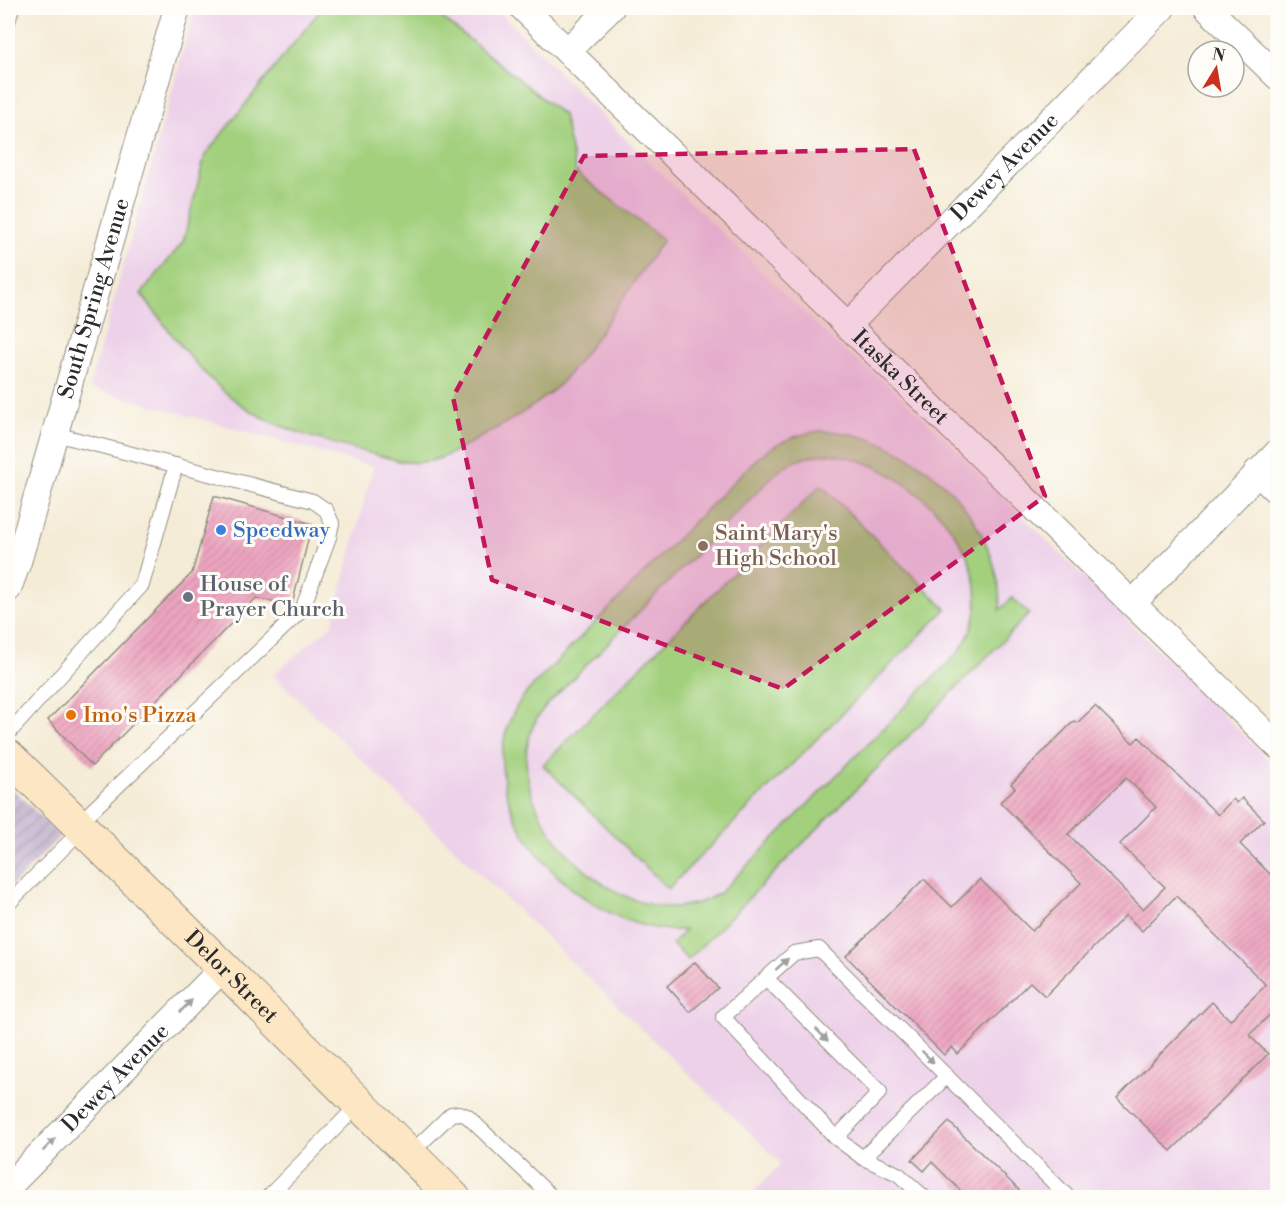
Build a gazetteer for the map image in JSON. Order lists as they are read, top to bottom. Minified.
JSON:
{"streets":{"street":["Dewey Avenue","South Spring Avenue","Itaska Street","Delor Street"]},"crossings":[["Dewey Avenue","Itaska Street"],["Dewey Avenue","Delor Street"]],"one_way":["Dewey Avenue"],"places":["Speedway","Saint Mary's High School","House of Prayer Church","Imo's Pizza"],"north":"top"}
